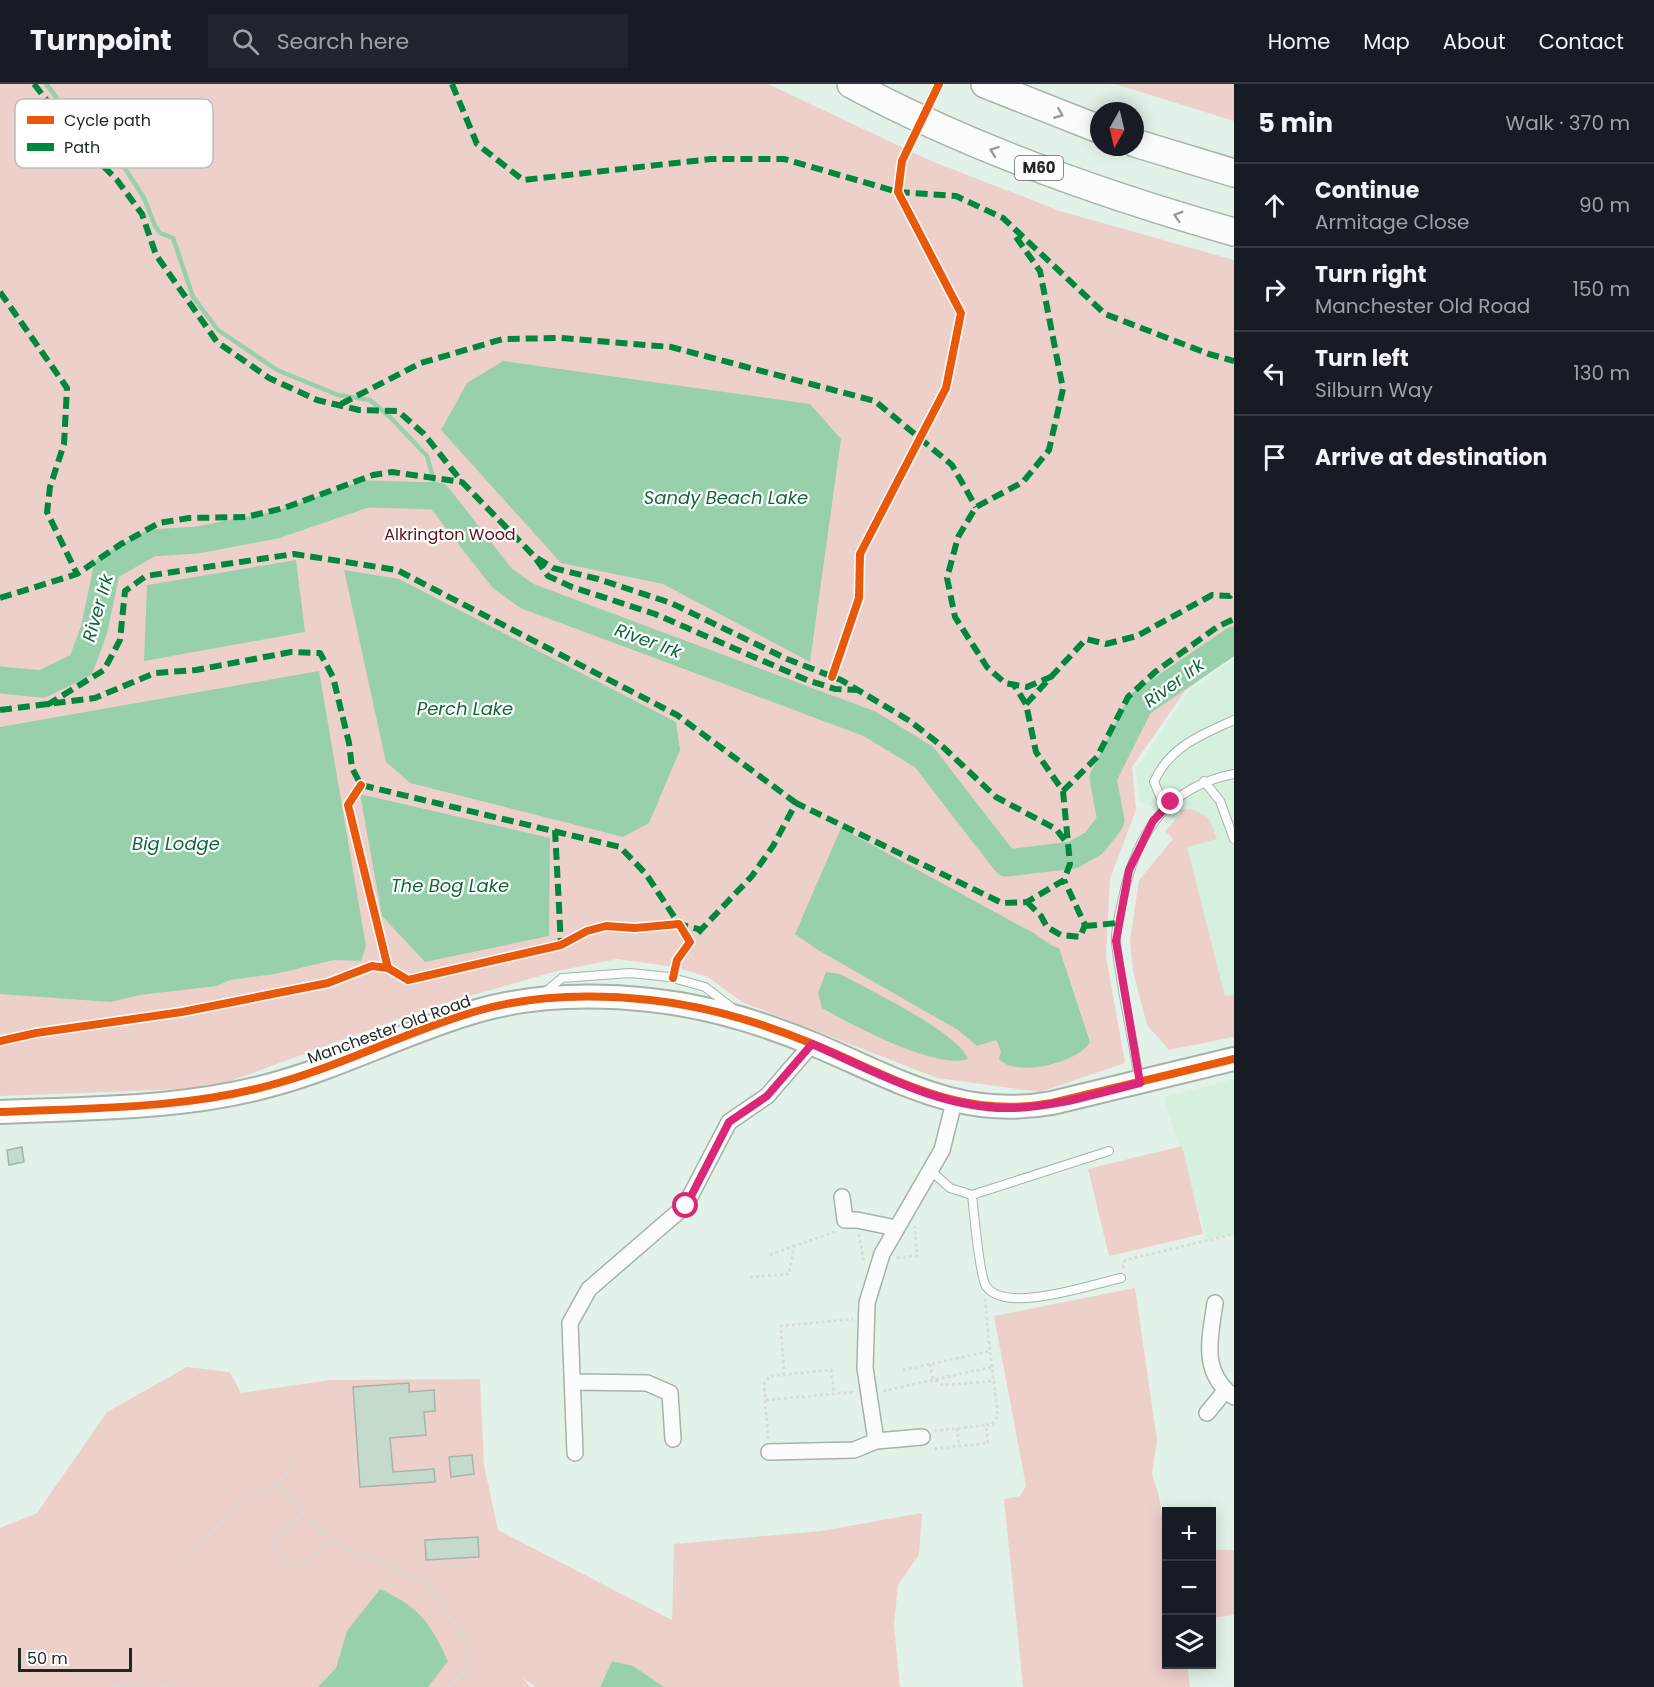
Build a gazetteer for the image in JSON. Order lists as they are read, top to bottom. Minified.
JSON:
{"streets":{"highway":["M60"],"main road":["Manchester Old Road"]},"water":["Sandy Beach Lake","River Irk","Perch Lake","Big Lodge","The Bog Lake"],"parks":["Alkrington Wood"],"legend":["Cycle path","Path"],"scale_bar":"50 m","north":"bottom","page":{"header":"Turnpoint","search":"Search here","nav":["Home","Map","About","Contact"],"heading":["5 min","Walk · 370 m"],"list":[["Continue","Armitage Close","90 m"],["Turn right","Manchester Old Road","150 m"],["Turn left","Silburn Way","130 m"],"Arrive at destination"],"map_buttons":["+","−"],"scale":"50 m"}}
